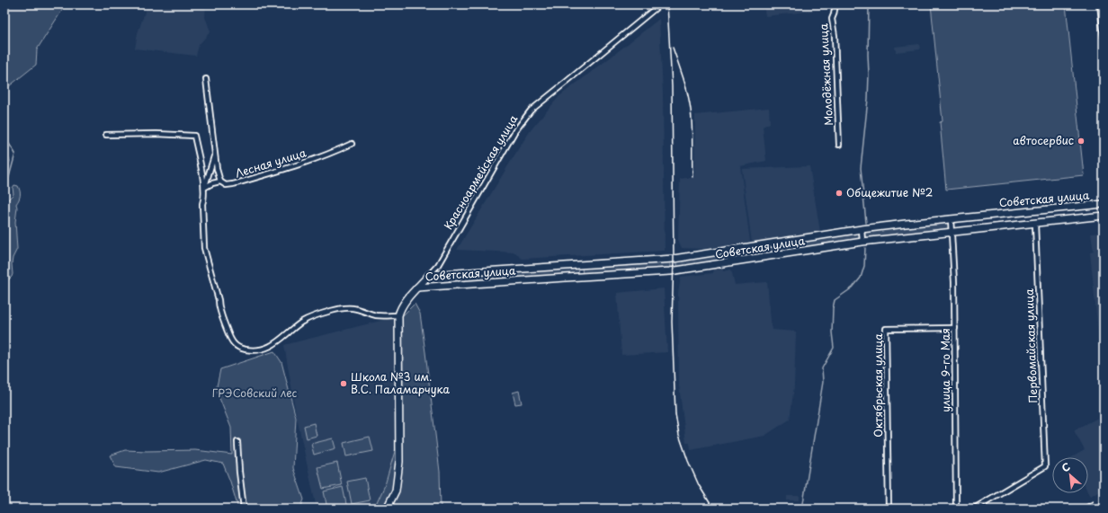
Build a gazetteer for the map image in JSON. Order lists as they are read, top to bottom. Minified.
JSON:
{"streets":{"main road":["Красноармейская улица","Советская улица"],"street":["Молодёжная улица","Лесная улица","Первомайская улица","улица 9-го Мая","Октябрьская улица"]},"crossings":[["Красноармейская улица","Советская улица"],["Советская улица","Первомайская улица"],["Советская улица","улица 9-го Мая"],["улица 9-го Мая","Октябрьская улица"]],"parks":["ГРЭСовский лес"],"places":["автосервис","Общежитие №2","Школа №3 им. В.С. Паламарчука"],"north":"top left"}
